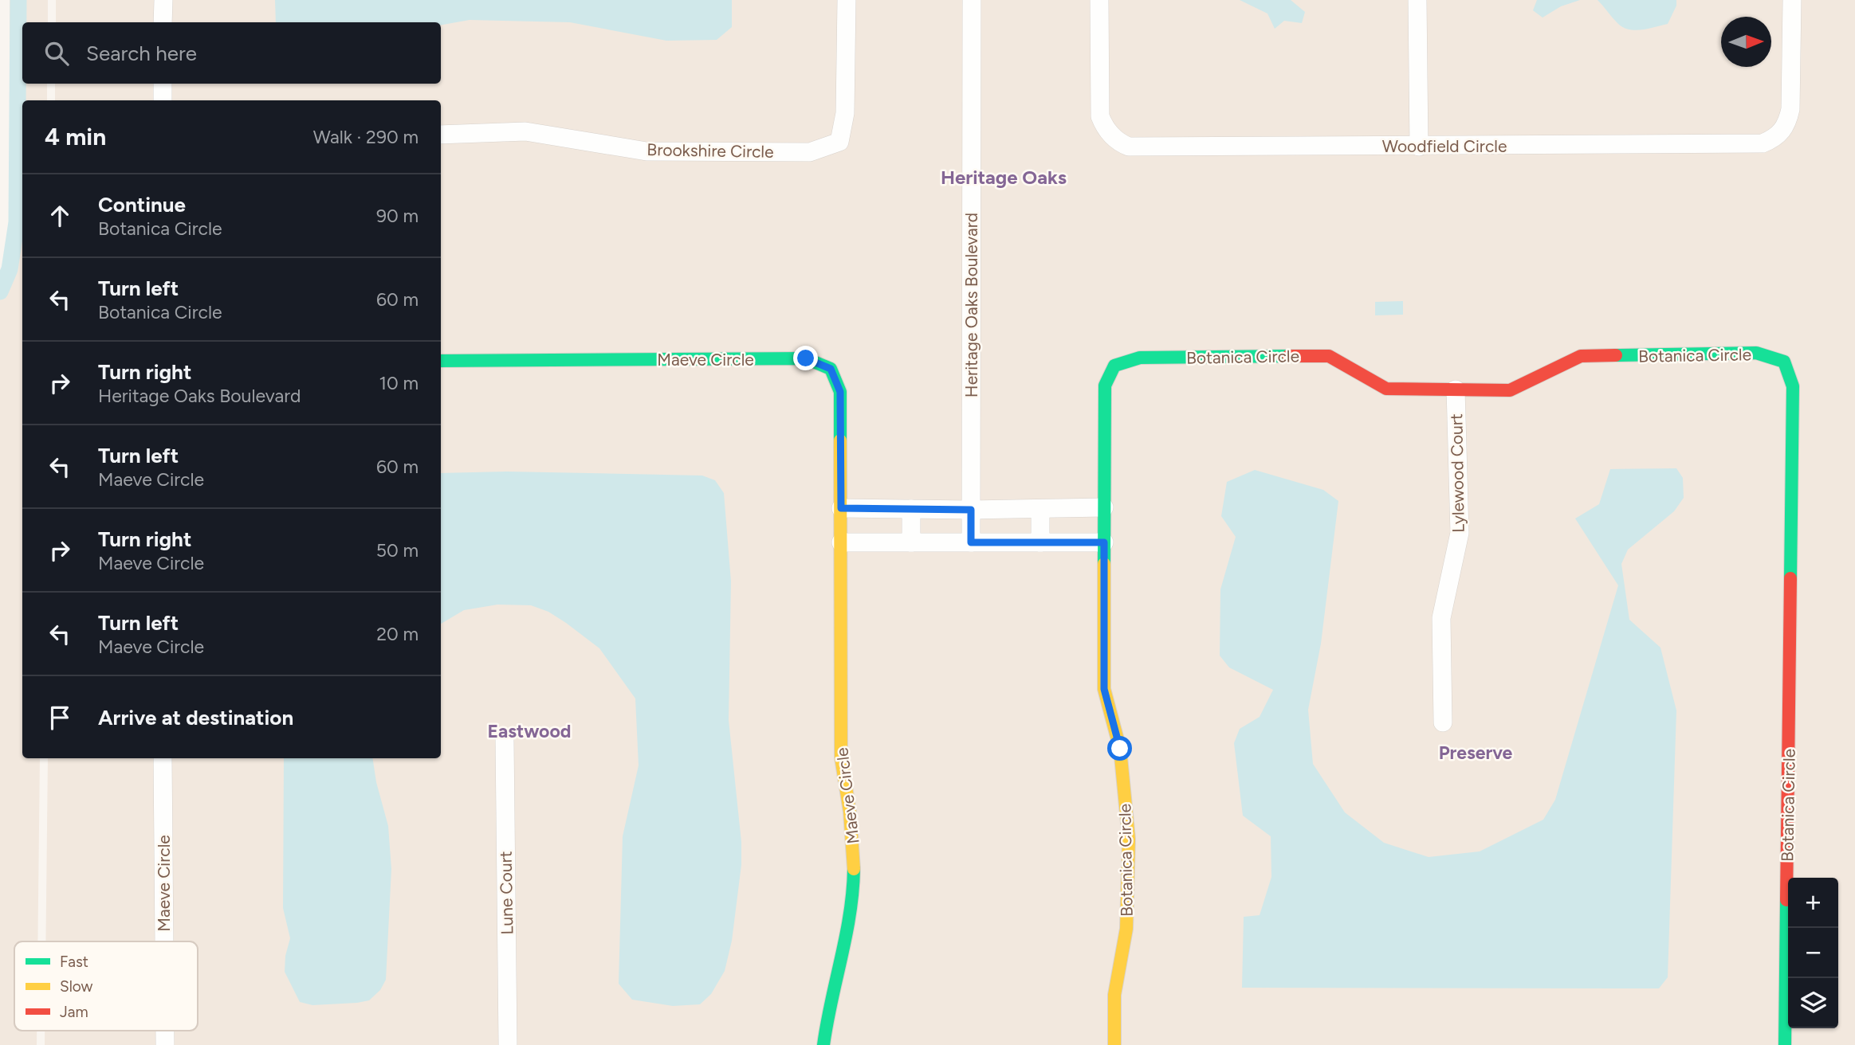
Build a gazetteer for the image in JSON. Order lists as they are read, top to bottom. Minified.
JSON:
{"streets":{"street":["Woodfield Circle","Brookshire Circle","Heritage Oaks Boulevard","Botanica Circle","Maeve Circle","Lylewood Court","Lune Court"]},"crossings":[["Botanica Circle","Lylewood Court"]],"districts":["Heritage Oaks","Eastwood","Preserve"],"legend":["Fast","Slow","Jam"],"north":"right","page":{"search":"Search here","heading":["4 min","Walk · 290 m"],"list":[["Continue","Botanica Circle","90 m"],["Turn left","Botanica Circle","60 m"],["Turn right","Heritage Oaks Boulevard","10 m"],["Turn left","Maeve Circle","60 m"],["Turn right","Maeve Circle","50 m"],["Turn left","Maeve Circle","20 m"],"Arrive at destination"],"map_buttons":["+","−"]}}
